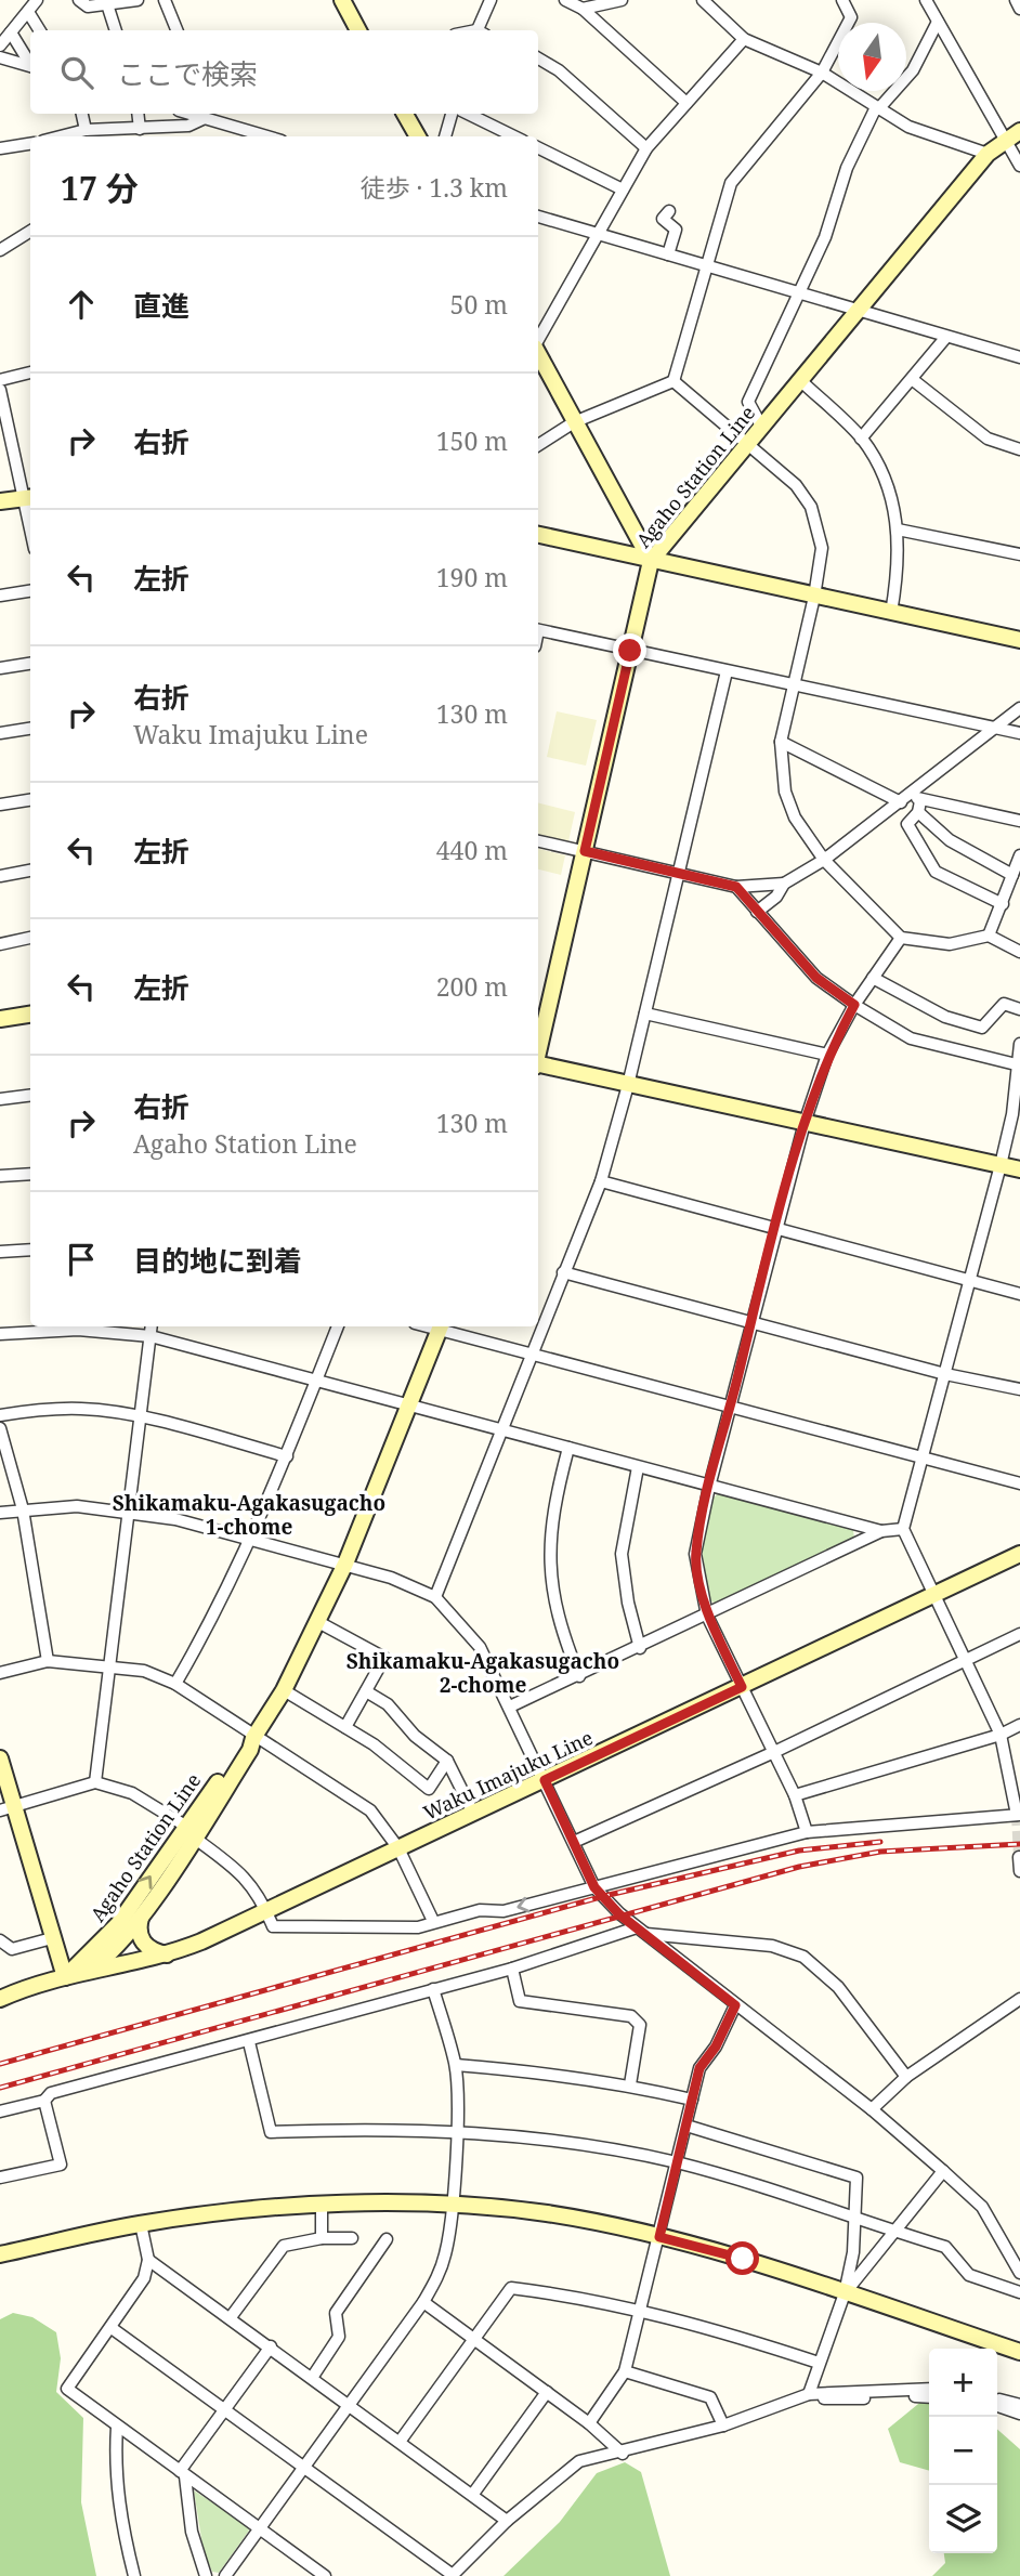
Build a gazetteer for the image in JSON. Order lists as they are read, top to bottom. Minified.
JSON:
{"streets":{"main road":["Agaho Station Line","Waku Imajuku Line"]},"crossings":[["Agaho Station Line","Waku Imajuku Line"]],"districts":["Shikamaku-Agakasugacho 1-chome","Shikamaku-Agakasugacho 2-chome"],"north":"bottom","page":{"search":"ここで検索","heading":["17 分","徒歩 · 1.3 km"],"list":[["直進","50 m"],["右折","150 m"],["左折","190 m"],["右折","Waku Imajuku Line","130 m"],["左折","440 m"],["左折","200 m"],["右折","Agaho Station Line","130 m"],"目的地に到着"],"map_buttons":["+","−"]}}
